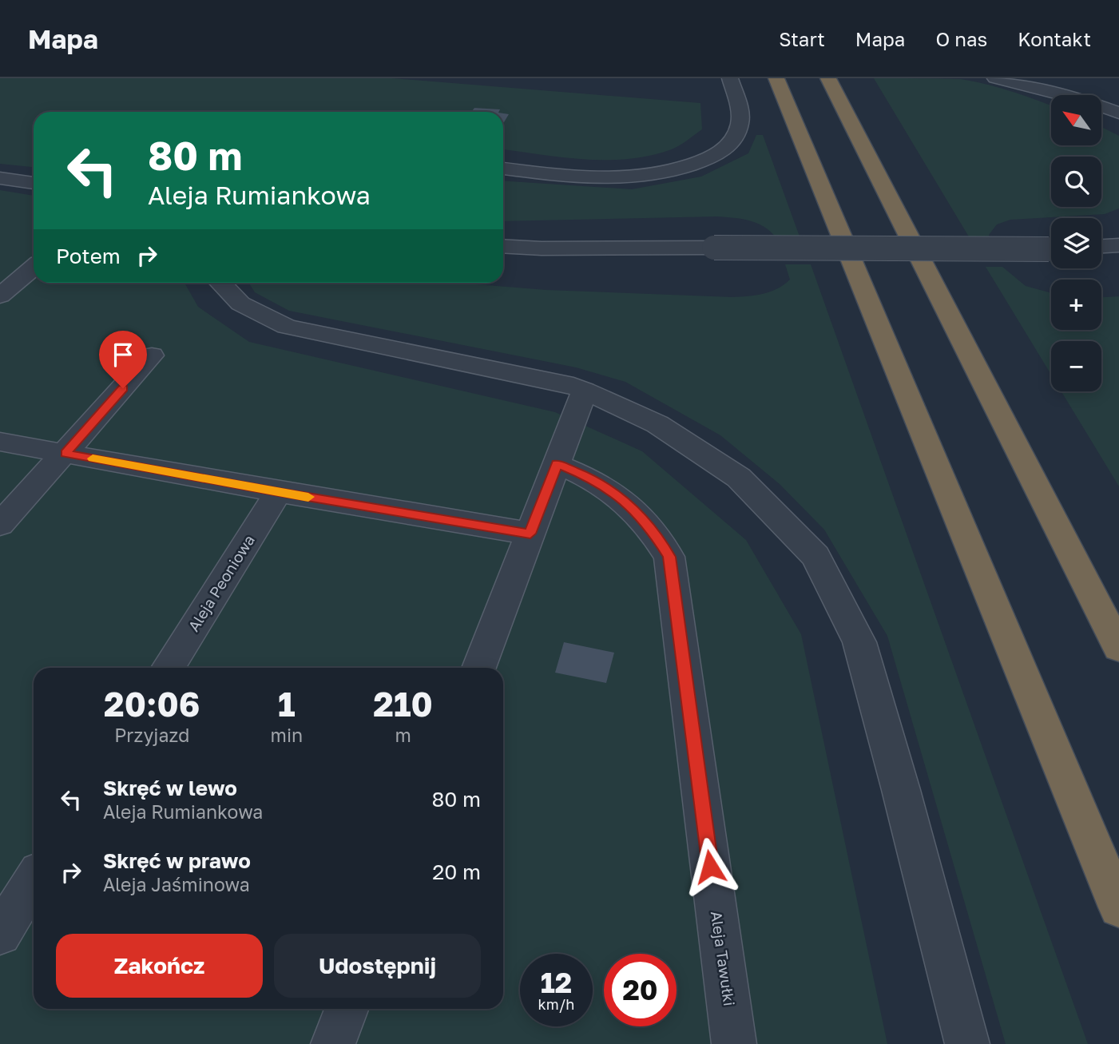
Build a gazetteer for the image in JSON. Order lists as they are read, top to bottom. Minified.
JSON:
{"streets":{"street":["Aleja Peoniowa","Aleja Tawułki"]},"north":"top left","page":{"header":"Mapa","nav":["Start","Mapa","O nas","Kontakt"],"map_buttons":["+","−"],"turn":["80 m","Aleja Rumiankowa"],"then":"Potem","eta":["20:06","Przyjazd","1","min","210","m"],"list":[{"name":"Skręć w lewo","note":"Aleja Rumiankowa","value":"80 m"},{"name":"Skręć w prawo","note":"Aleja Jaśminowa","value":"20 m"}],"buttons":["Zakończ","Udostępnij"],"speed":"12 km/h","limit":"20"}}
